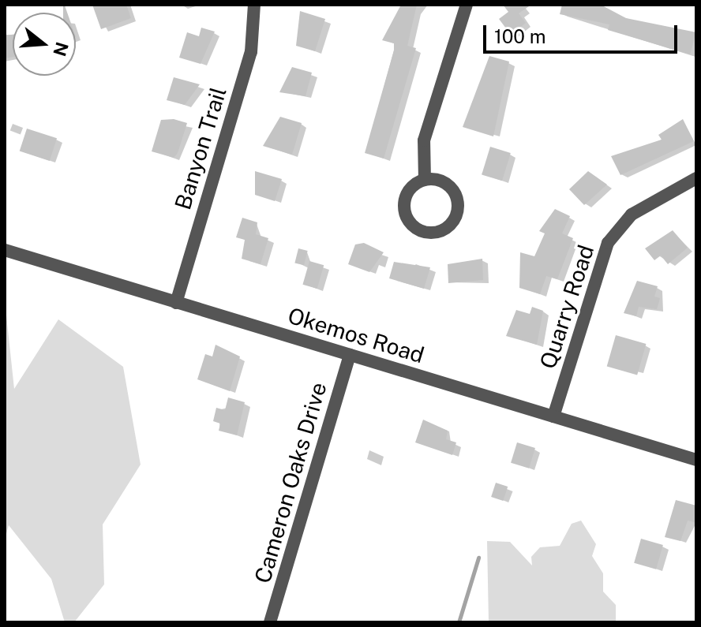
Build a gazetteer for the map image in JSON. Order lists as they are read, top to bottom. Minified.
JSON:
{"streets":{"street":["Banyon Trail","Quarry Road","Okemos Road","Cameron Oaks Drive"]},"crossings":[["Banyon Trail","Okemos Road"],["Quarry Road","Okemos Road"],["Okemos Road","Cameron Oaks Drive"]],"scale_bar":"100 m","north":"right"}
